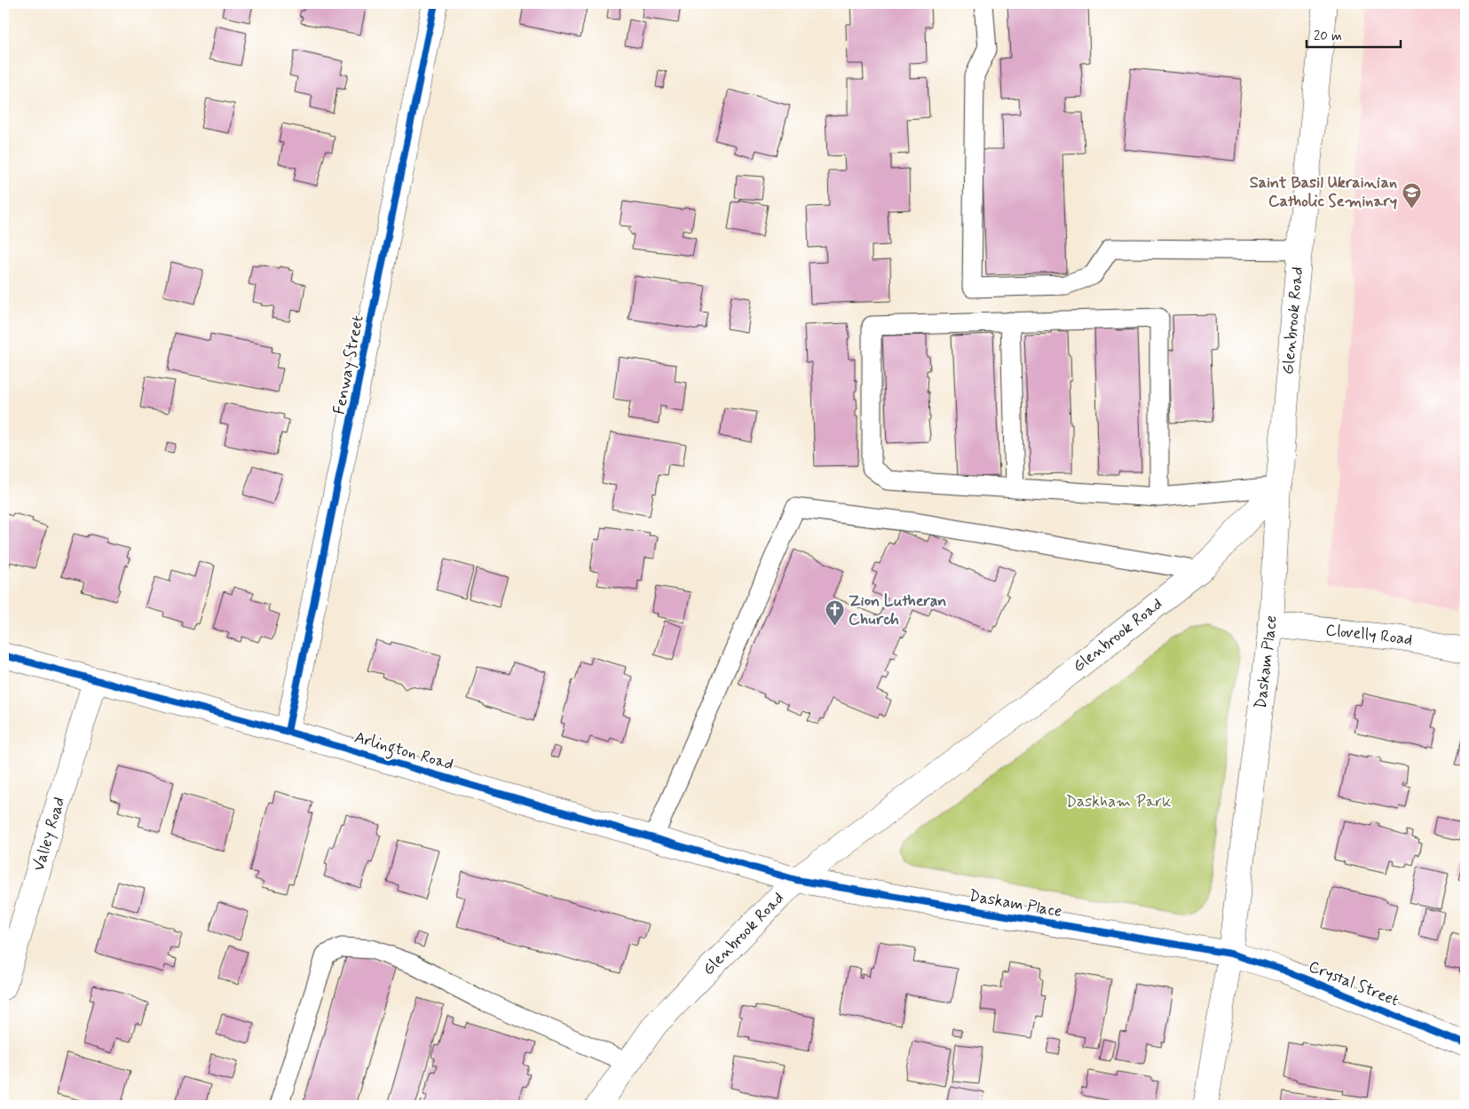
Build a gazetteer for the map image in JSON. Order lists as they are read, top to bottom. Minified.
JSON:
{"streets":{"street":["Glenbrook Road","Fenway Street","Clovelly Road","Daskam Place","Arlington Road","Valley Road","Crystal Street"]},"crossings":[["Glenbrook Road","Daskam Place"],["Glenbrook Road","Arlington Road"],["Fenway Street","Arlington Road"],["Clovelly Road","Daskam Place"],["Daskam Place","Arlington Road"],["Daskam Place","Crystal Street"],["Arlington Road","Valley Road"]],"parks":["Daskham Park"],"places":{"school or university":["Saint Basil Ukrainian Catholic Seminary"],"church":["Zion Lutheran Church"]},"scale_bar":"20 m"}
